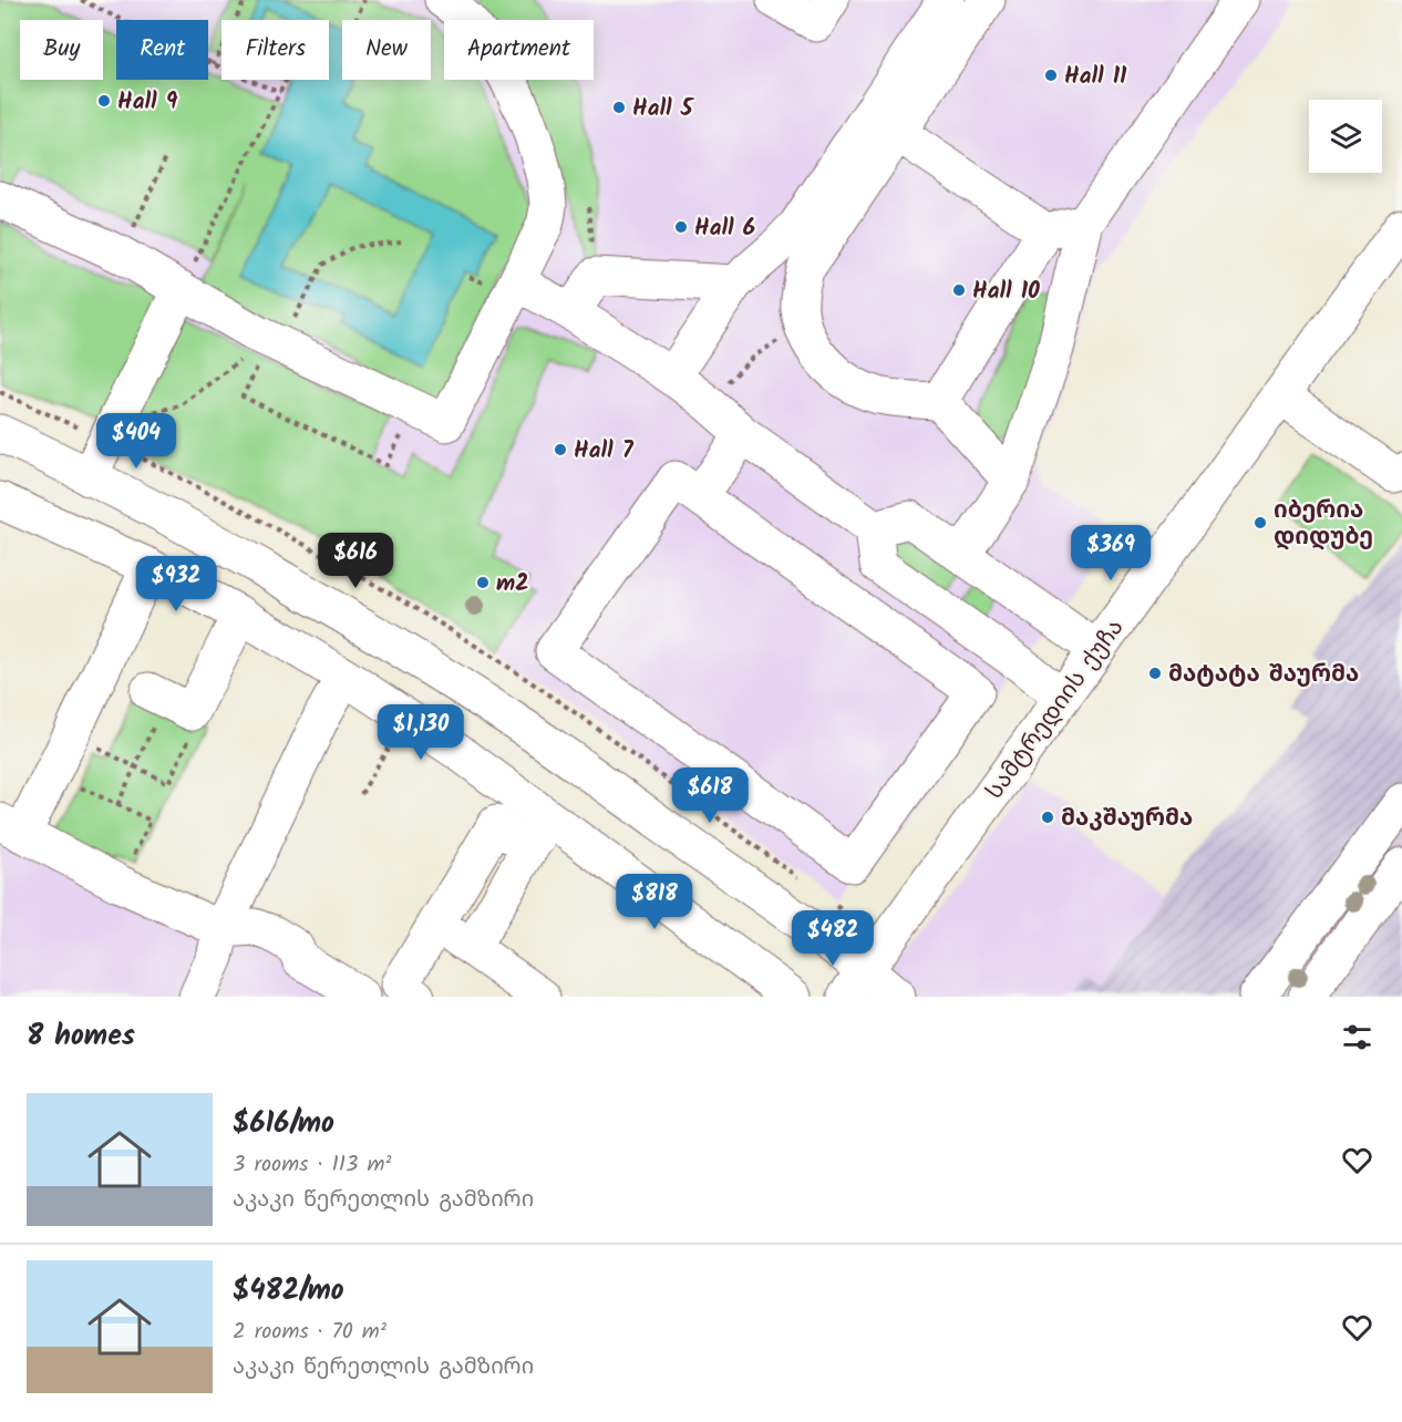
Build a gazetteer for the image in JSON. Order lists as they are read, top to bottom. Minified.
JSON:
{"streets":{"main road":["სამტრედიის ქუჩა"]},"places":["Hall 11","Hall 9","Hall 5","Hall 6","Hall 10","Hall 7","იბერია დიდუბე","m2","მატატა შაურმა","მაკშაურმა"],"page":{"chip":["Buy","Rent","Filters","New","Apartment"],"price":["$404","$369","$616","$932","$1,130","$618","$818","$482"],"heading":"8 homes","list":[{"name":"$616/mo","note":"3 rooms · 113 m² · აკაკი წერეთლის გამზირი"},{"name":"$482/mo","note":"2 rooms · 70 m² · აკაკი წერეთლის გამზირი"}]}}
